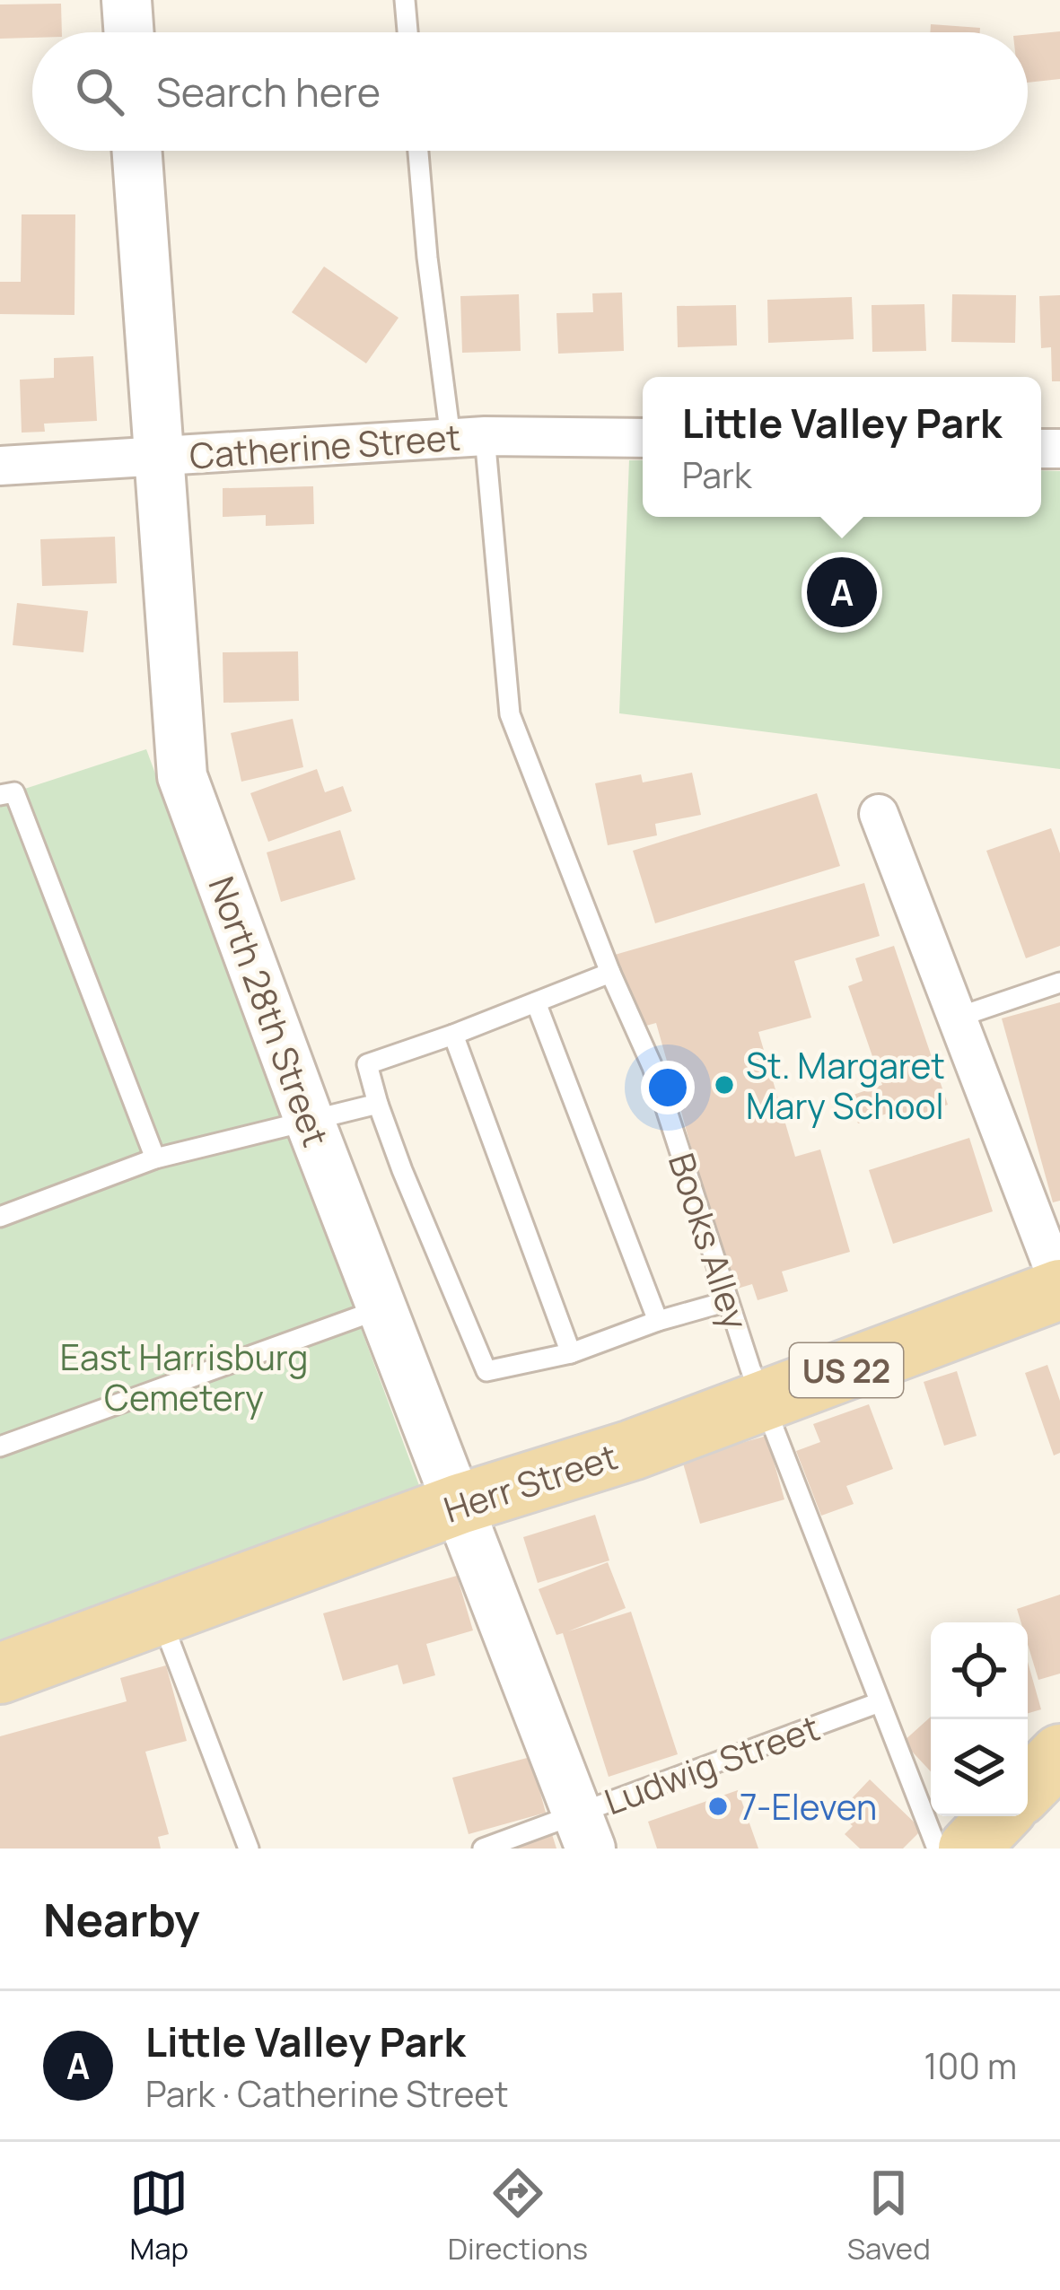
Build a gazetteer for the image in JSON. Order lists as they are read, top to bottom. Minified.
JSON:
{"streets":{"main road":["US 22","Herr Street"],"street":["Catherine Street","North 28th Street"],"lane":["Books Alley","Ludwig Street"]},"crossings":[["Catherine Street","North 28th Street"],["Catherine Street","Books Alley"],["North 28th Street","Herr Street"],["North 28th Street","Ludwig Street"],["Books Alley","Herr Street"],["Books Alley","Ludwig Street"]],"parks":["East Harrisburg Cemetery"],"places":["St. Margaret Mary School","7-Eleven"],"page":{"search":"Search here","popup":["Little Valley Park","Park"],"pins":"A","heading":"Nearby","list":[{"mark":"A","name":"Little Valley Park","note":"Park · Catherine Street","value":"100 m"}],"nav":["Map","Directions","Saved"]}}
